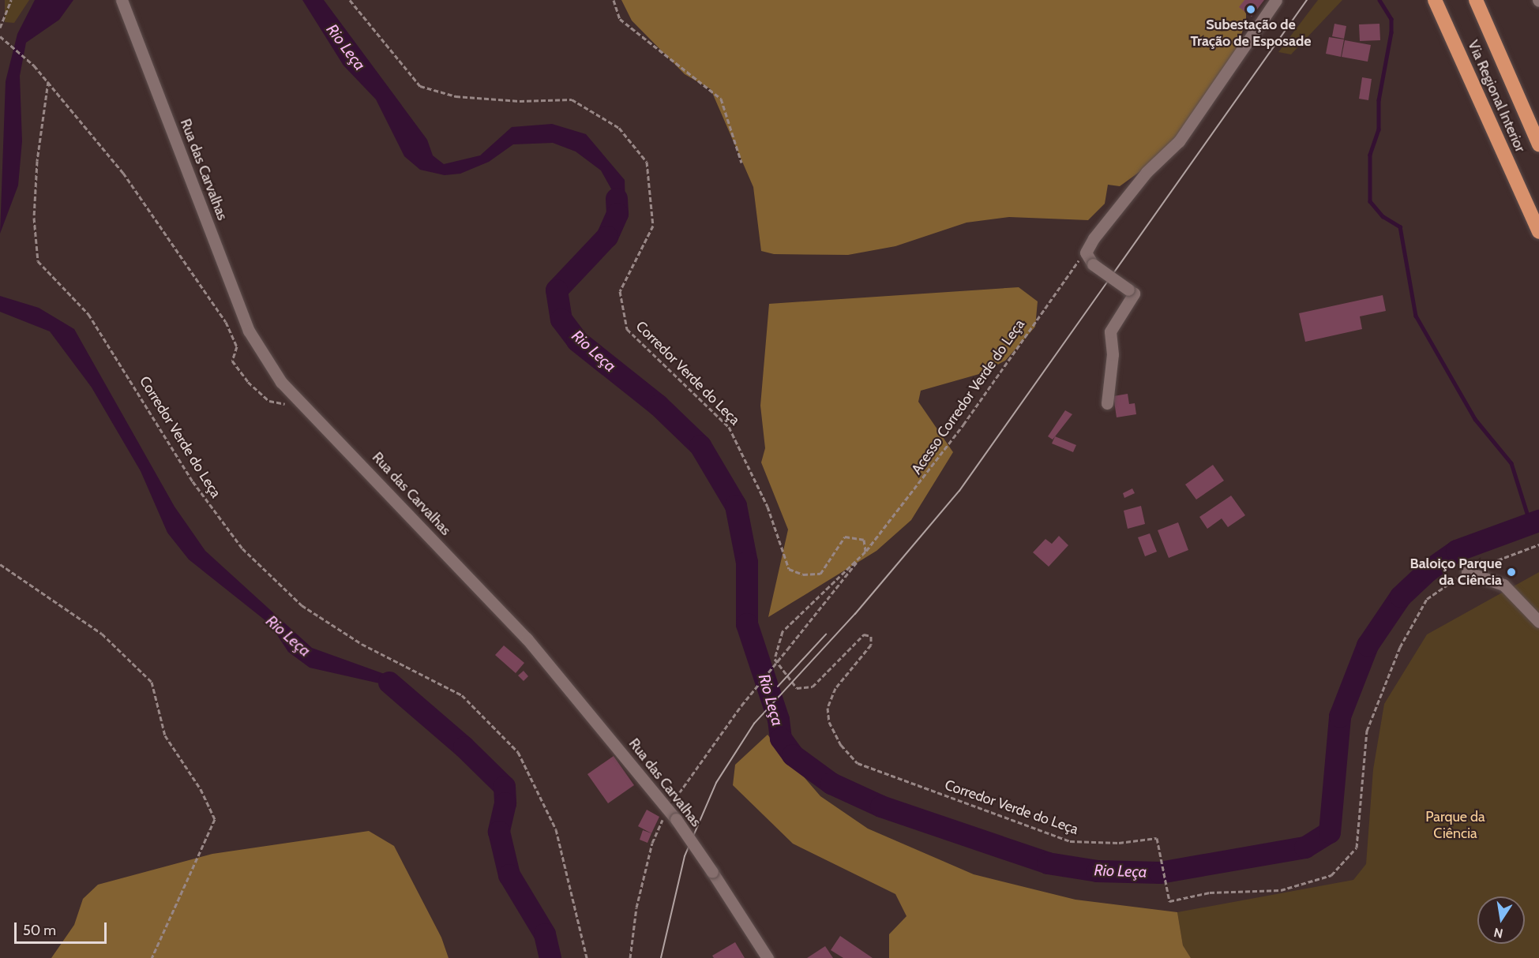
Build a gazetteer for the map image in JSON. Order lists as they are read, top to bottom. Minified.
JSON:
{"streets":{"highway":["Via Regional Interior"],"street":["Rua das Carvalhas"],"path":["Corredor Verde do Leça","Acesso Corredor Verde do Leça"]},"crossings":[["Corredor Verde do Leça","Acesso Corredor Verde do Leça"]],"water":["Rio Leça"],"parks":["Parque da Ciência"],"places":["Subestação de Tração de Esposade","Baloiço Parque da Ciência"],"scale_bar":"50 m","north":"bottom"}
